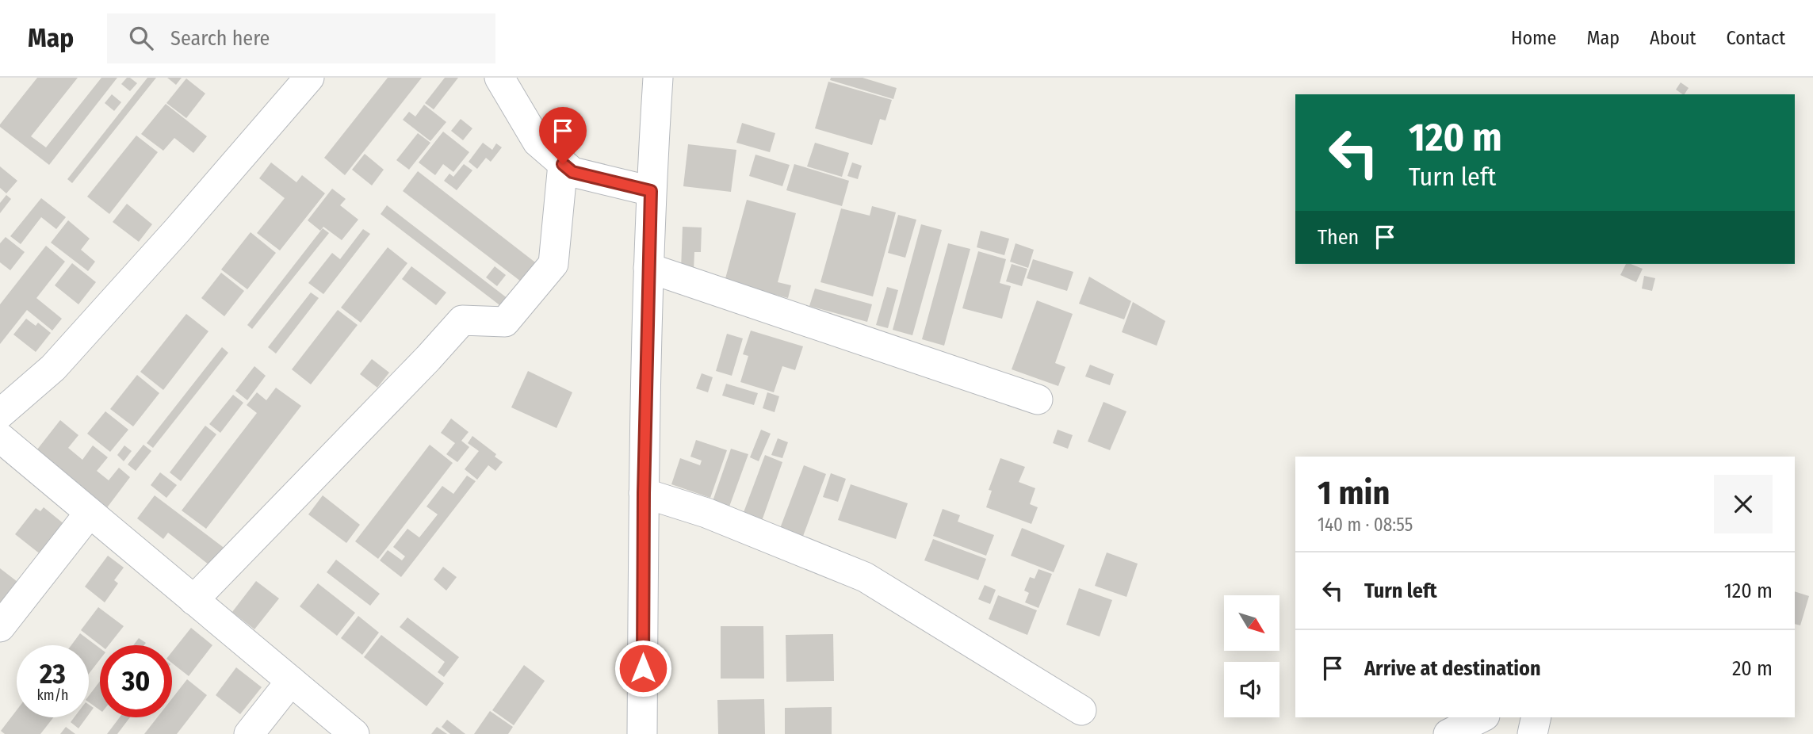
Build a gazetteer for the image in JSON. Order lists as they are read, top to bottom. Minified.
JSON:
{"north":"bottom right","page":{"header":"Map","search":"Search here","nav":["Home","Map","About","Contact"],"turn":["120 m","Turn left"],"then":"Then","heading":["1 min","140 m · 08:55"],"list":[{"name":"Turn left","value":"120 m"},{"name":"Arrive at destination","value":"20 m"}],"speed":"23 km/h","limit":"30"}}
